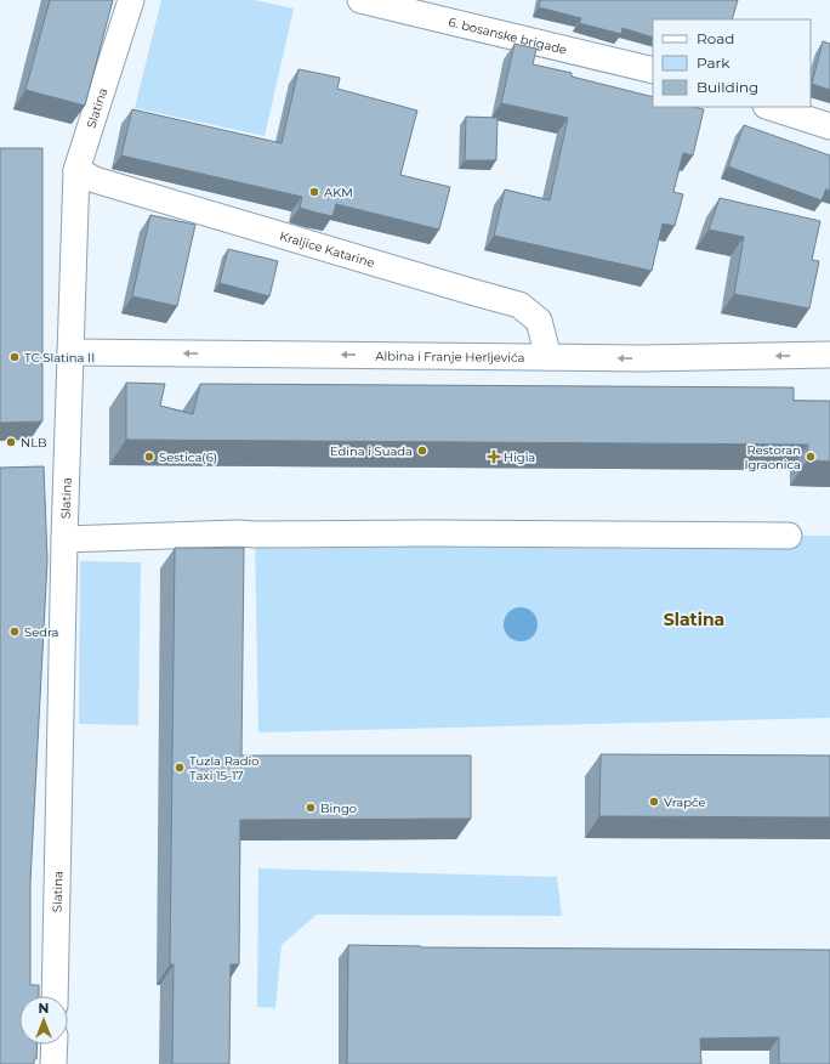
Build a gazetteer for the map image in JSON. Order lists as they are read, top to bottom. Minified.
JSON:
{"streets":{"street":["6. bosanske brigade","Slatina","Kraljice Katarine","Albina i Franje Herljevića"]},"crossings":[["Slatina","Kraljice Katarine"],["Slatina","Albina i Franje Herljevića"],["Kraljice Katarine","Albina i Franje Herljevića"]],"districts":["Slatina"],"places":{"other":["AKM","TC Slatina II","NLB","Edina i Suada","Sestica(6)","Restoran Igraonica","Sedra","Tuzla Radio Taxi 15-17","Vrapče","Bingo"],"health":["Higia"]},"legend":["Road","Park","Building"],"north":"top"}
